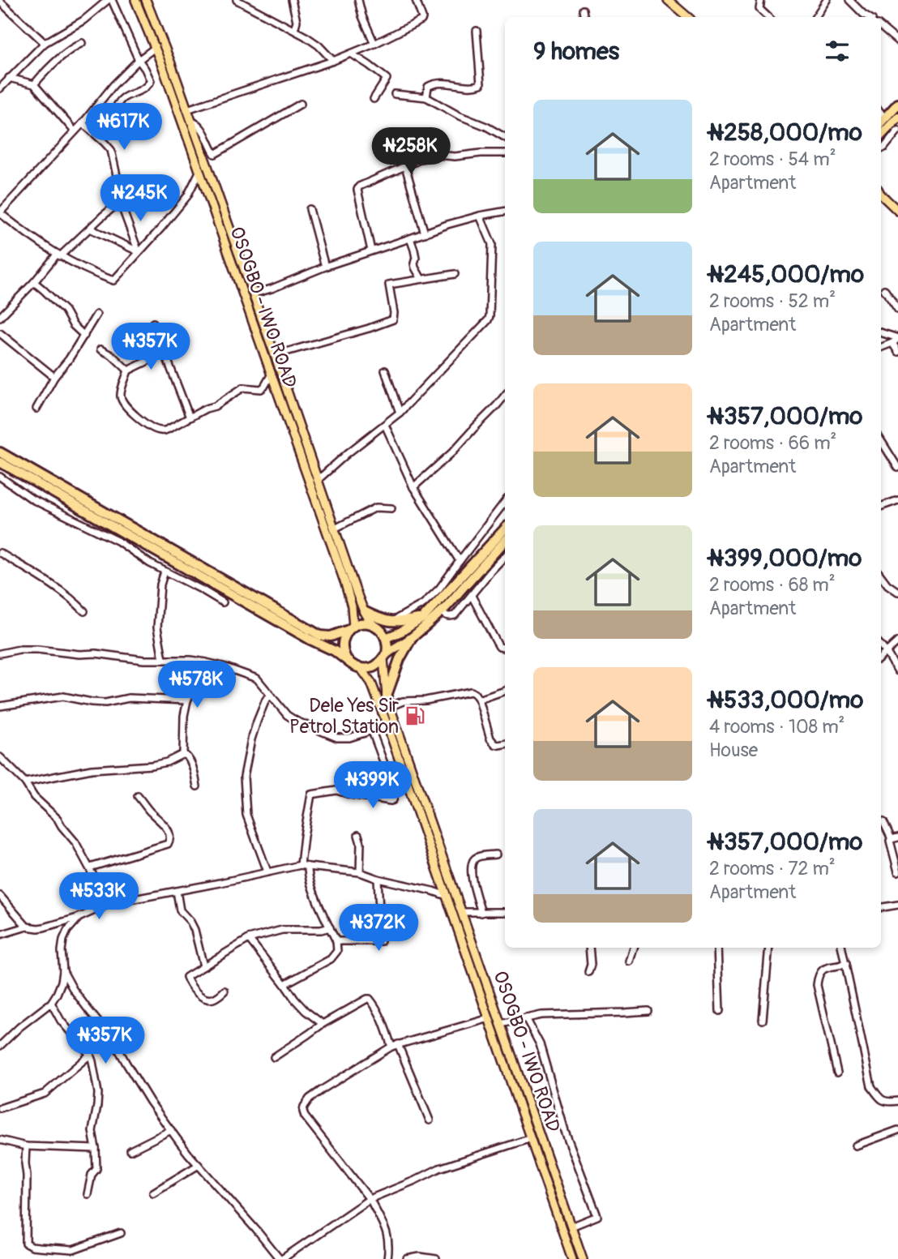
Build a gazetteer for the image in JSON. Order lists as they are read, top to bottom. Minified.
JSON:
{"streets":{"main road":["OSOGBO - IWO ROAD"]},"places":{"fuel station":["Dele Yes Sir Petrol Station"]},"page":{"heading":"9 homes","list":[{"name":"₦258,000/mo","note":"2 rooms · 54 m² · Apartment"},{"name":"₦245,000/mo","note":"2 rooms · 52 m² · Apartment"},{"name":"₦357,000/mo","note":"2 rooms · 66 m² · Apartment"},{"name":"₦399,000/mo","note":"2 rooms · 68 m² · Apartment"},{"name":"₦533,000/mo","note":"4 rooms · 108 m² · House"},{"name":"₦357,000/mo","note":"2 rooms · 72 m² · Apartment"}],"price":["₦617K","₦258K","₦245K","₦357K","₦578K","₦399K","₦533K","₦372K","₦357K"]}}
